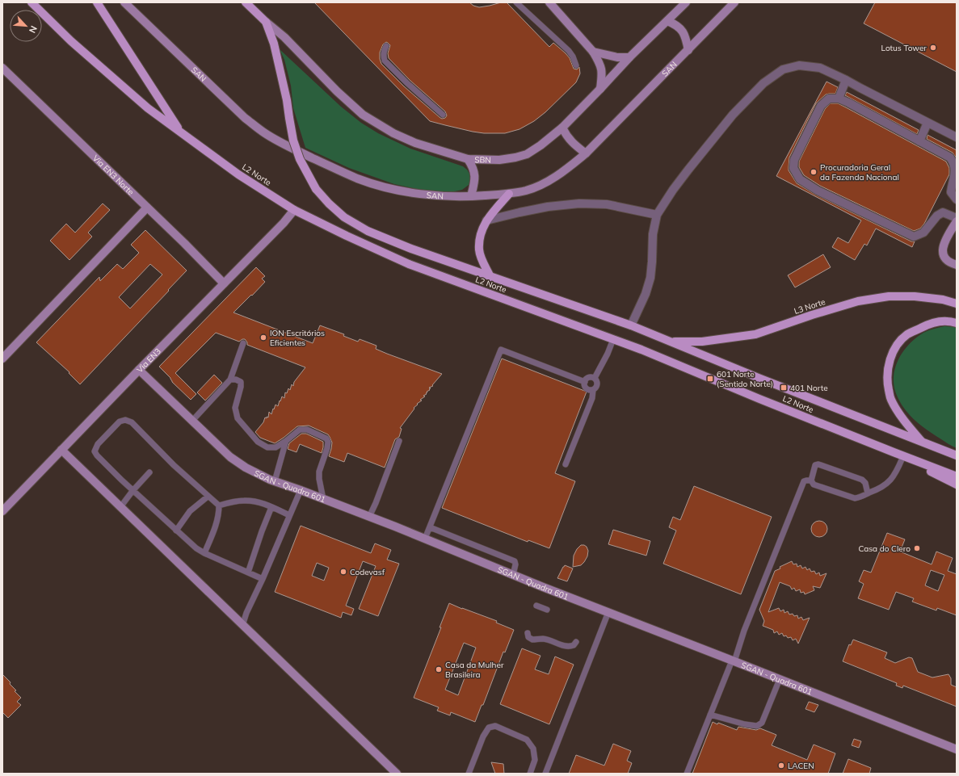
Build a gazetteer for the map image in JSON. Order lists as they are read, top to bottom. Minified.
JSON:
{"streets":{"main road":["L2 Norte","L3 Norte"],"street":["SAN","SBN","Via EN3 Norte","Via EN3","SGAN - Quadra 601"]},"crossings":[["SBN","L2 Norte"],["L2 Norte","L3 Norte"],["L2 Norte","Via EN3"],["Via EN3 Norte","Via EN3"],["Via EN3","SGAN - Quadra 601"]],"places":{"other":["Lotus Tower","Procuradoria Geral da Fazenda Nacional","ION Escritórios Eficientes","Casa do Clero","Codevasf","Casa da Mulher Brasileira","LACEN"],"transit":["601 Norte (Sentido Norte)","401 Norte"]},"north":"bottom right"}
